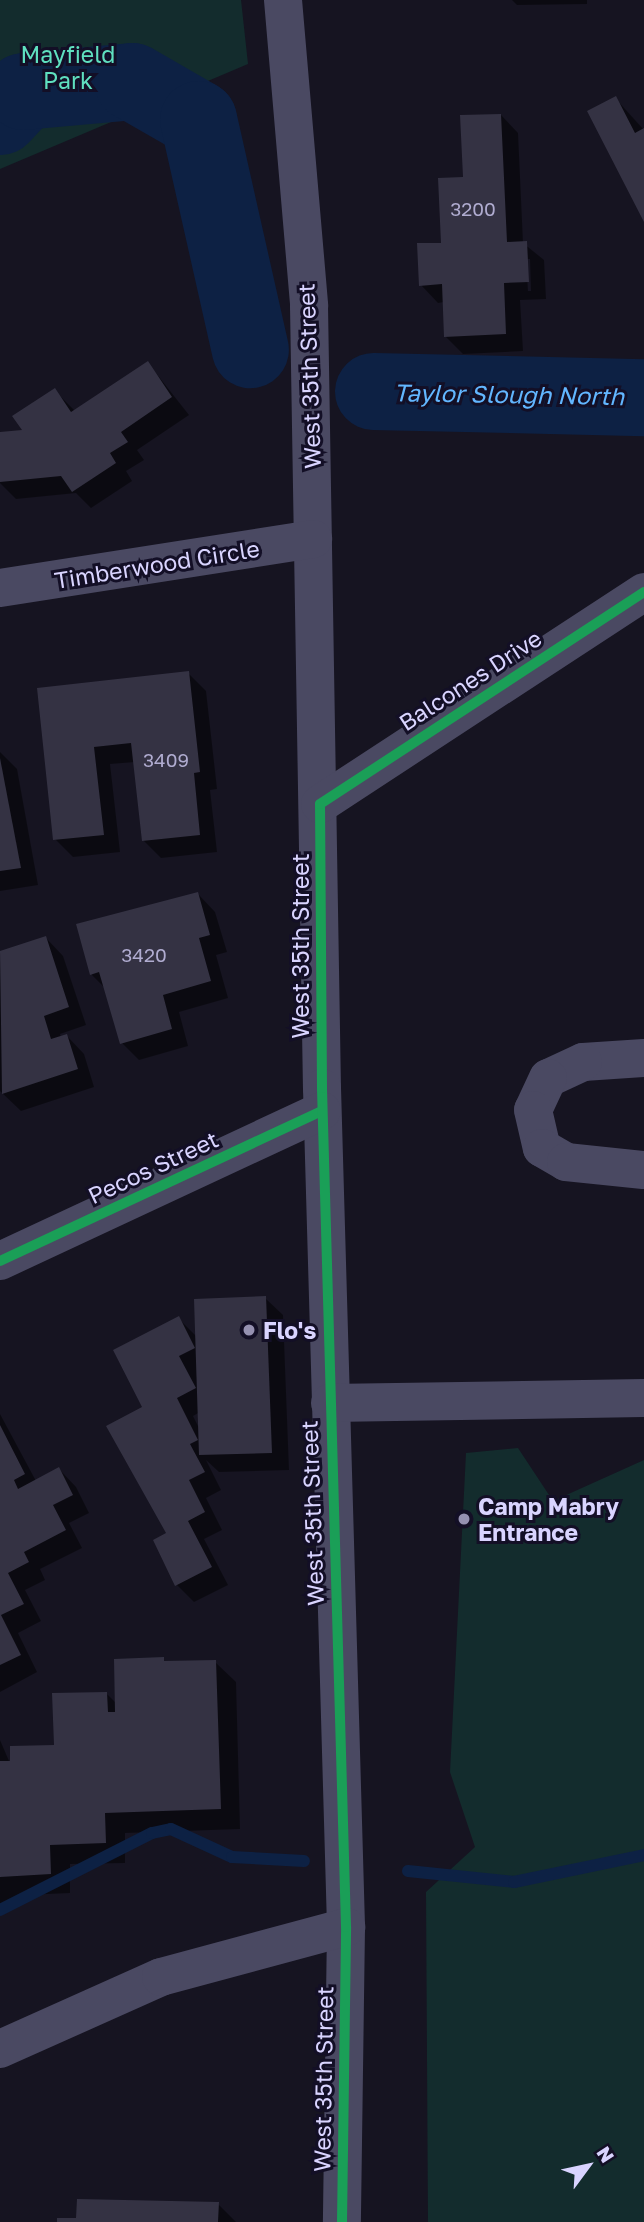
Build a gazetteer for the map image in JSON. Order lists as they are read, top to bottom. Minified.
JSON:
{"streets":{"street":["West 35th Street","Timberwood Circle","Balcones Drive","Pecos Street"]},"crossings":[["West 35th Street","Timberwood Circle"],["West 35th Street","Balcones Drive"],["West 35th Street","Pecos Street"]],"water":["Taylor Slough North"],"parks":["Mayfield Park"],"places":["Flo's","Camp Mabry Entrance"],"house_numbers":["3200","3409","3420"],"north":"top right"}
